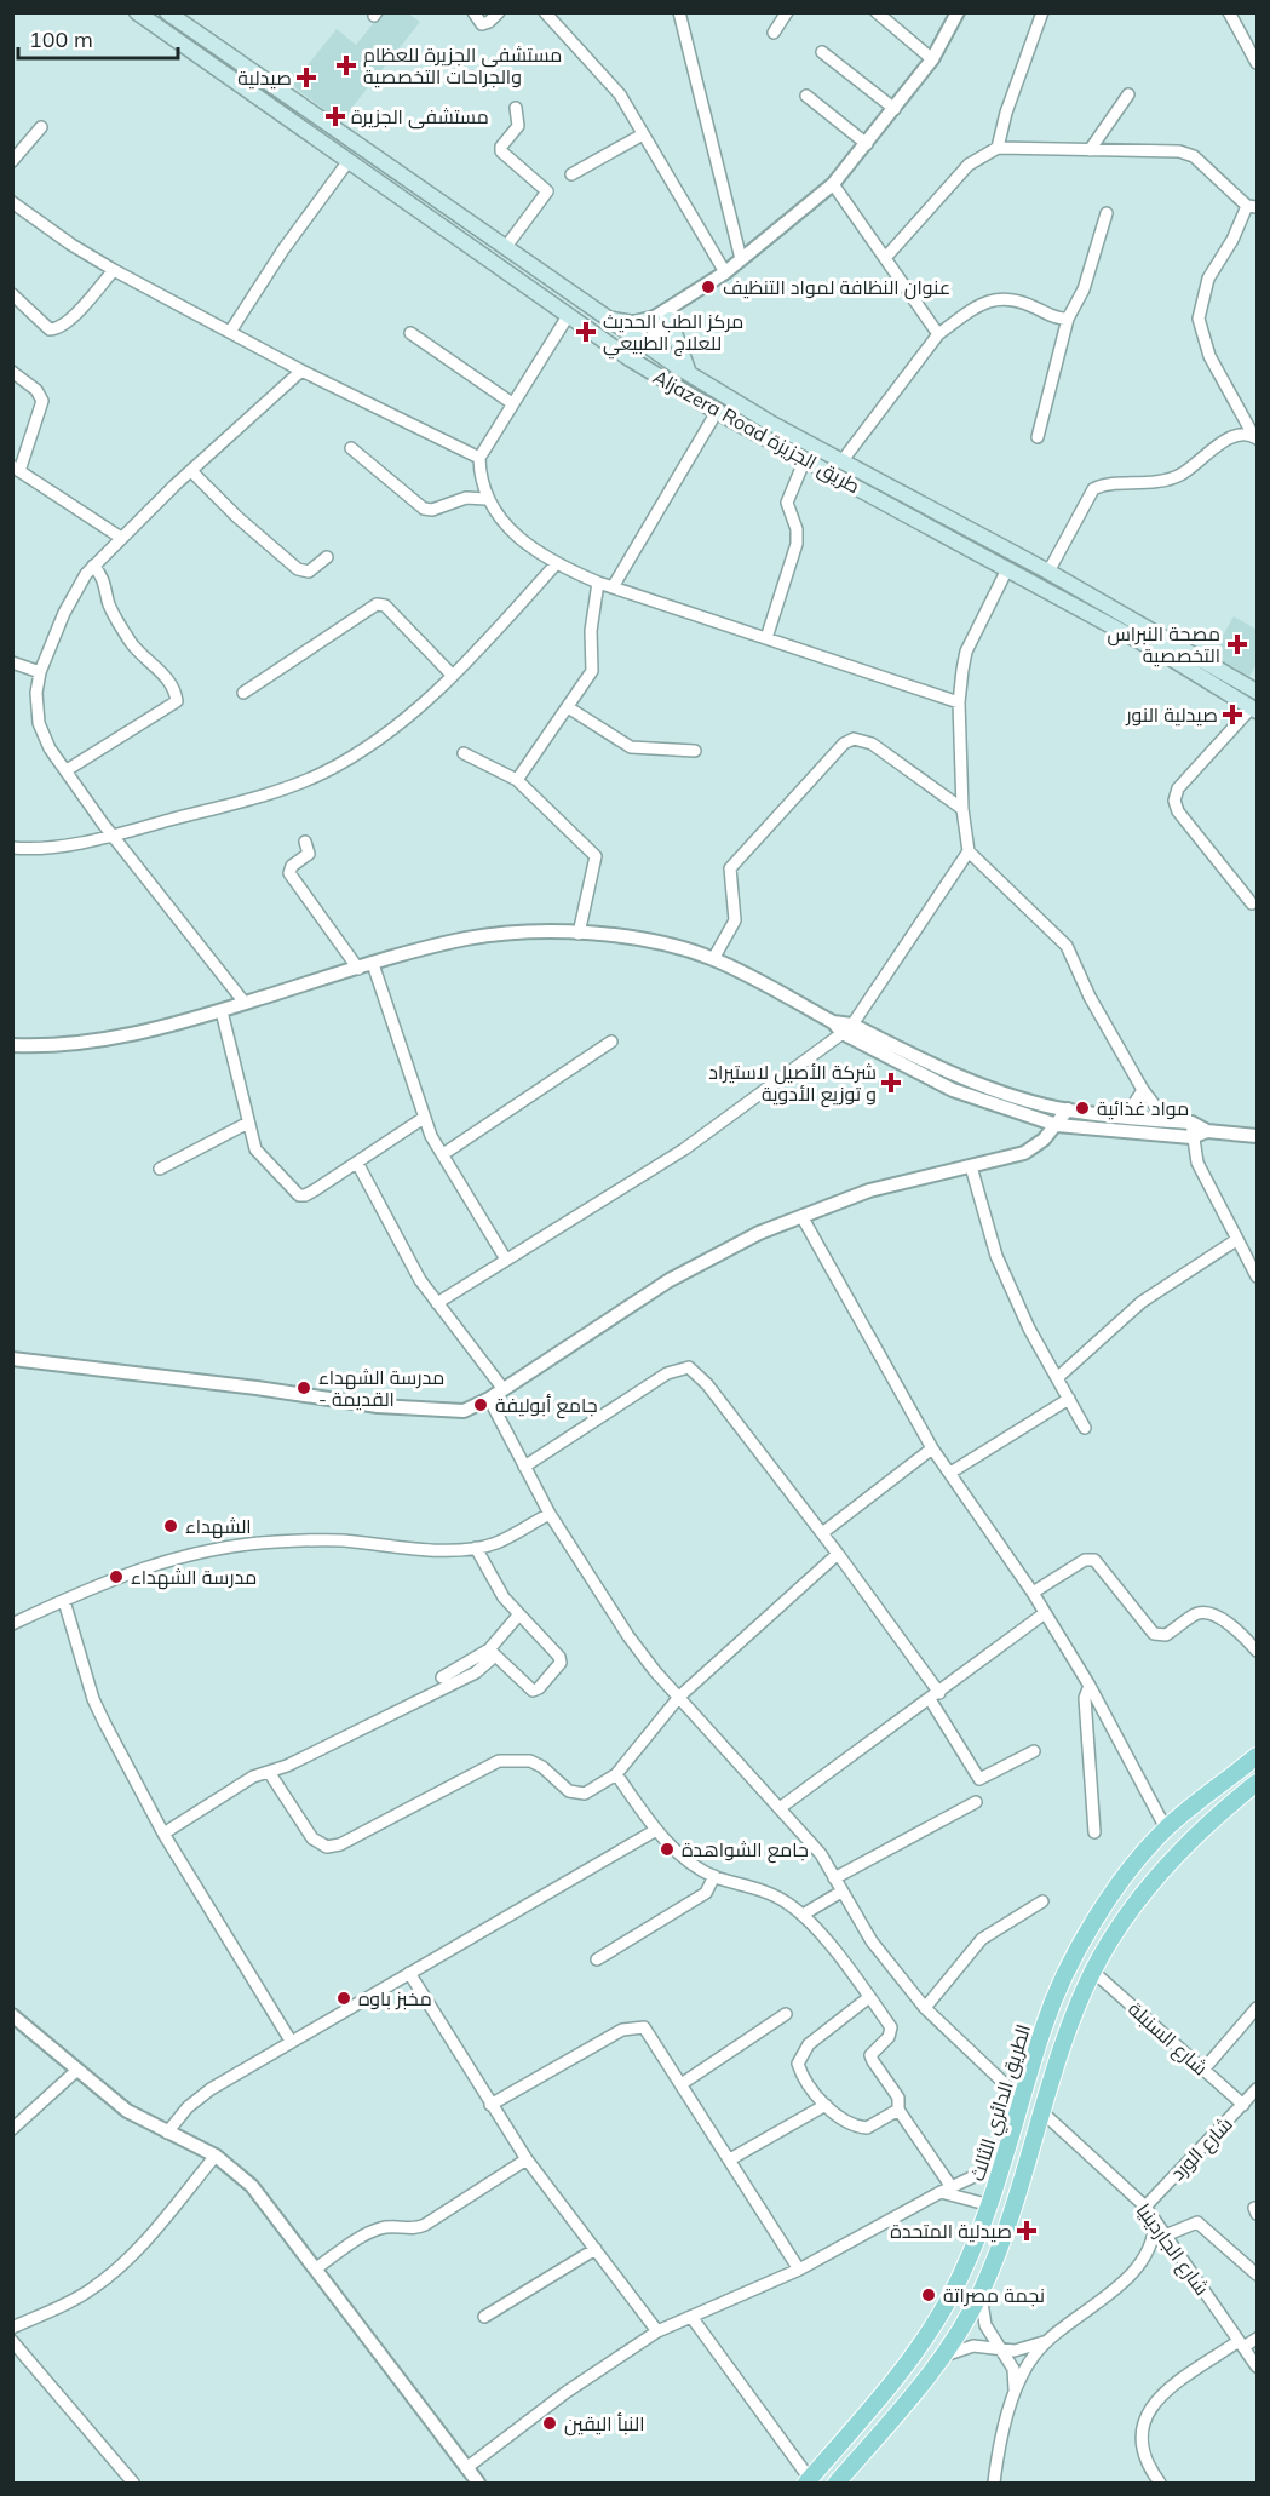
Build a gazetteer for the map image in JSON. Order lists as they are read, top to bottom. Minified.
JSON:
{"streets":{"main road":["Aljazera Road طريق الجزيزة","الطريق الدائري الثالث"],"street":["شارع السنبلة","شارع الورد","شارع الجاردينيا"]},"crossings":[["شارع السنبلة","شارع الورد"],["شارع الورد","شارع الجاردينيا"]],"places":{"health":["مستشفى الجزيرة للعظام والجراحات التخصصية","صيدلية","مستشفى الجزيرة","مركز الطب الحديث للعلاج الطبيعي","مصحة النبراس التخصصية","صيدلية النور","شركة الأصيل لاستيراد و توزيع الأدوية","صيدلية المتحدة"],"other":["عنوان النظافة لمواد التنظيف","مواد غذائية","مدرسة الشهداء - القديمة","جامع أبوليفة","الشهداء","مدرسة الشهداء","جامع الشواهدة","مخبز باوه","نجمة مصراتة","النبأ اليقين"]},"scale_bar":"100 m"}
